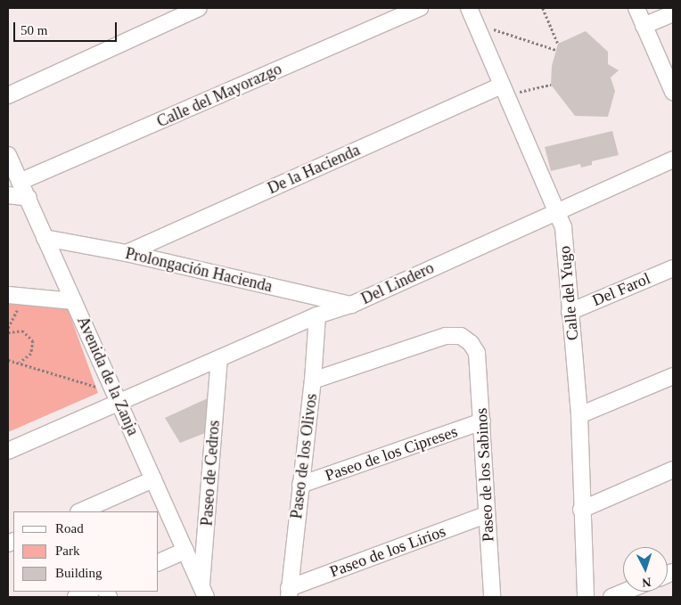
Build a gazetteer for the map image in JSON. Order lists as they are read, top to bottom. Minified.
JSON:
{"streets":{"street":["Calle del Mayorazgo","De la Hacienda","Prolongación Hacienda","Del Lindero","Del Farol","Calle del Yugo","Avenida de la Zanja","Paseo de los Cipreses","Paseo de los Olivos","Paseo de Cedros","Paseo de los Sabinos","Paseo de los Lirios"]},"crossings":[["Calle del Mayorazgo","Avenida de la Zanja"],["De la Hacienda","Prolongación Hacienda"],["De la Hacienda","Calle del Yugo"],["Prolongación Hacienda","Del Lindero"],["Prolongación Hacienda","Avenida de la Zanja"],["Del Lindero","Calle del Yugo"],["Del Lindero","Avenida de la Zanja"],["Del Lindero","Paseo de los Olivos"],["Del Lindero","Paseo de Cedros"],["Del Farol","Calle del Yugo"],["Avenida de la Zanja","Paseo de Cedros"],["Paseo de los Cipreses","Paseo de los Olivos"],["Paseo de los Cipreses","Paseo de los Sabinos"],["Paseo de los Olivos","Paseo de los Sabinos"],["Paseo de los Olivos","Paseo de los Lirios"],["Paseo de los Sabinos","Paseo de los Lirios"]],"legend":["Road","Park","Building"],"scale_bar":"50 m","north":"bottom"}
